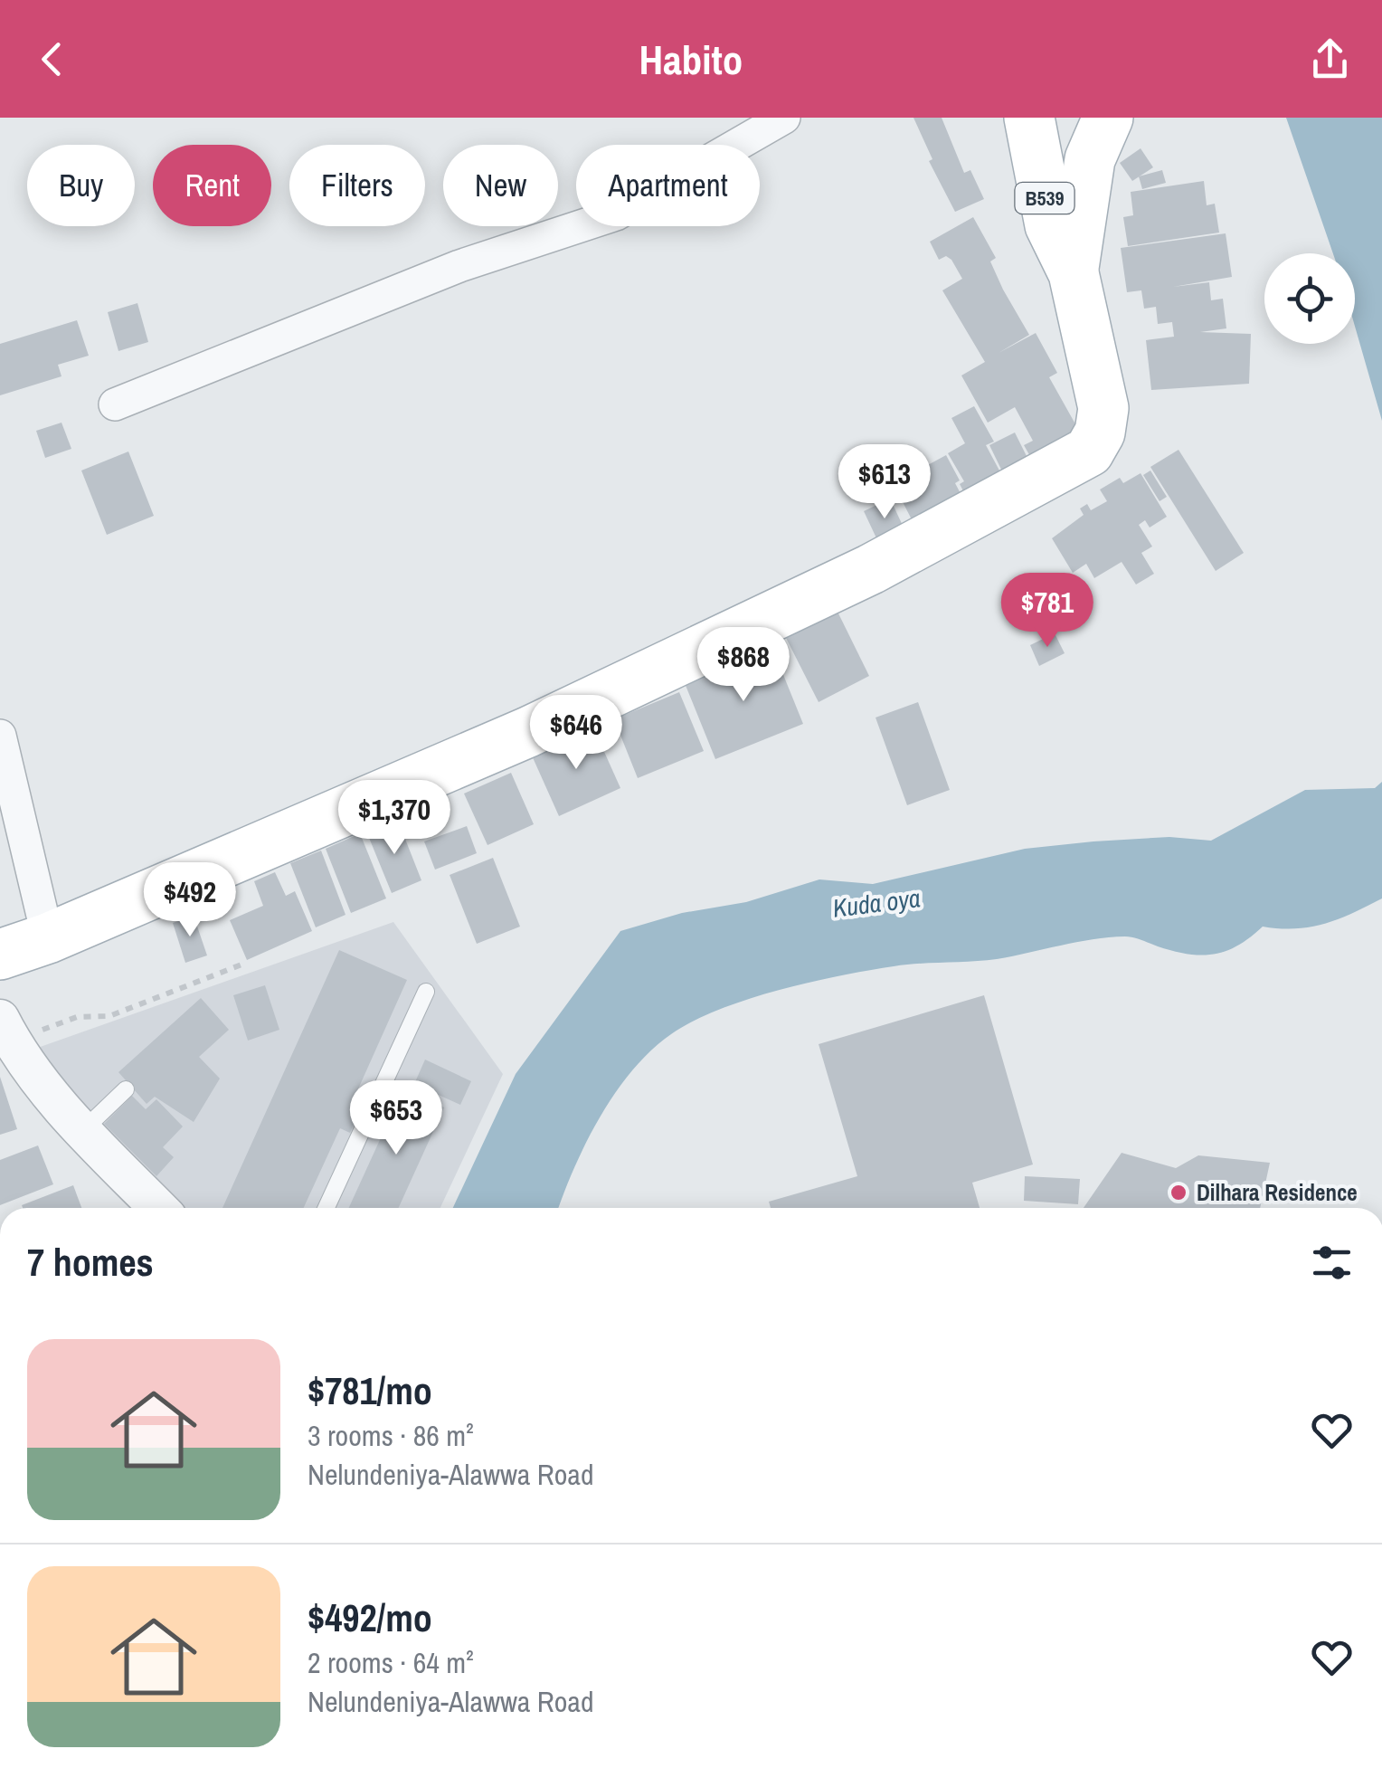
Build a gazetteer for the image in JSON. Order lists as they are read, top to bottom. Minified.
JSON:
{"streets":{"main road":["B539"]},"water":["Kuda oya"],"places":["Dilhara Residence"],"page":{"header":"Habito","chip":["Buy","Rent","Filters","New","Apartment"],"price":["$613","$781","$868","$646","$1,370","$492","$653"],"heading":"7 homes","list":[{"name":"$781/mo","note":"3 rooms · 86 m² · Nelundeniya-Alawwa Road"},{"name":"$492/mo","note":"2 rooms · 64 m² · Nelundeniya-Alawwa Road"}]}}
